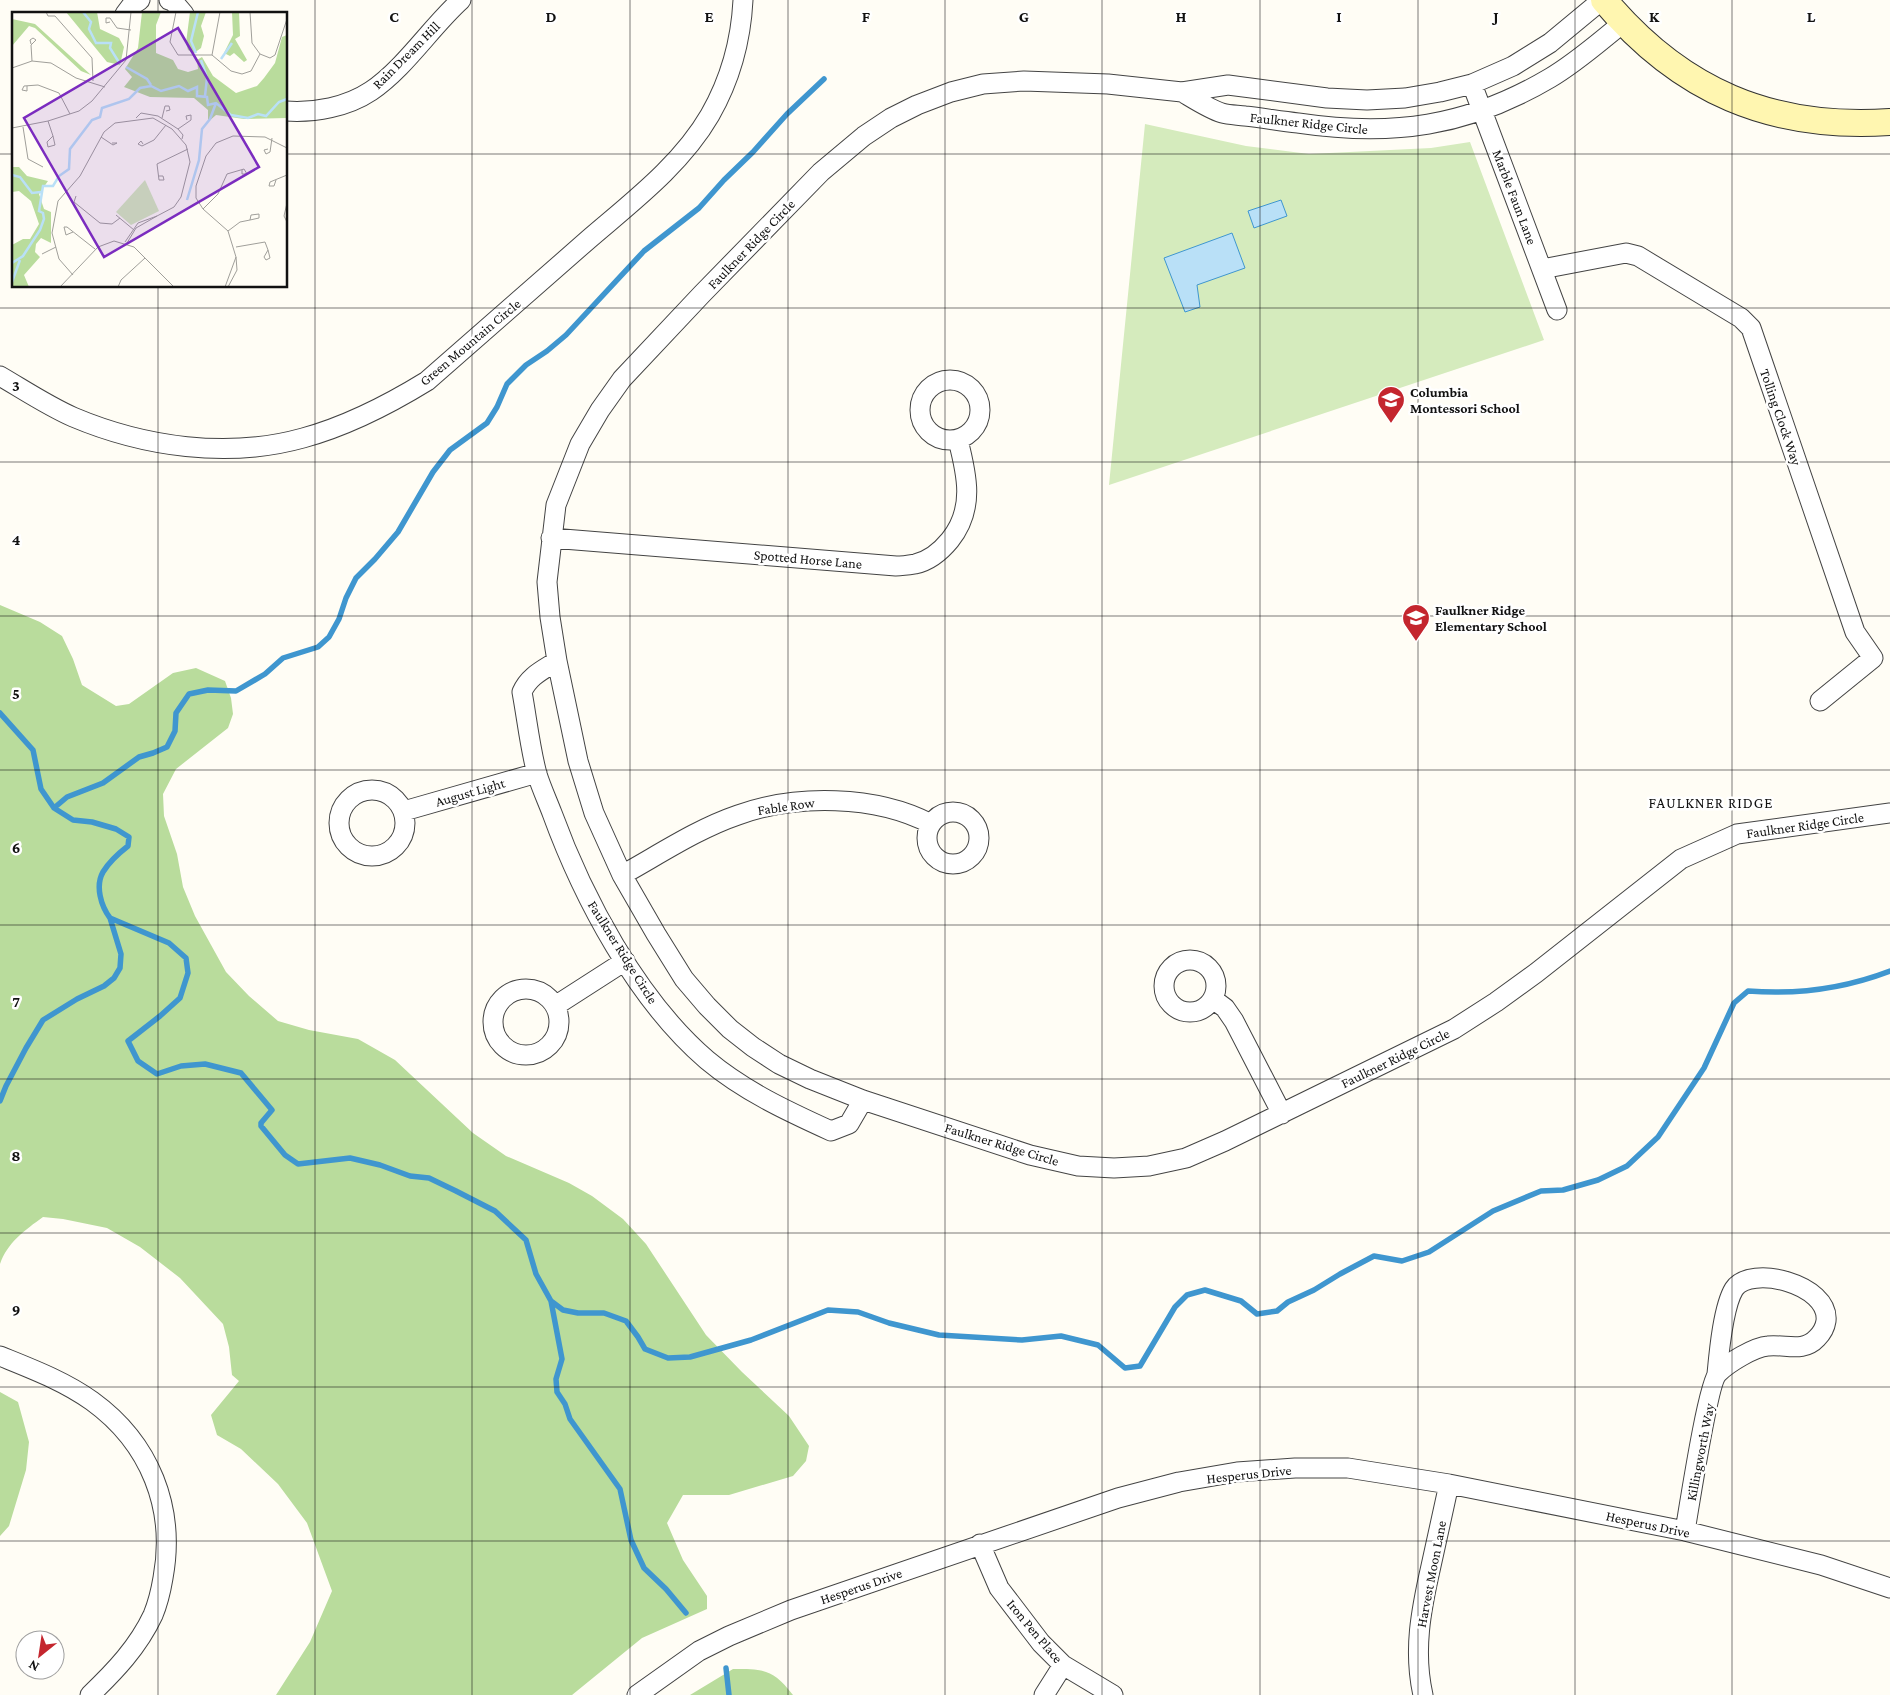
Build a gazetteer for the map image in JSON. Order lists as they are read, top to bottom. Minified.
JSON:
{"streets":{"street":["Rain Dream Hill","Faulkner Ridge Circle","Marble Faun Lane","Green Mountain Circle","Tolling Clock Way","Spotted Horse Lane","August Light","Fable Row","Killingworth Way","Hesperus Drive","Harvest Moon Lane","Iron Pen Place"]},"crossings":[["Faulkner Ridge Circle","Marble Faun Lane"],["Faulkner Ridge Circle","Spotted Horse Lane"],["Faulkner Ridge Circle","August Light"],["Faulkner Ridge Circle","Fable Row"],["Marble Faun Lane","Tolling Clock Way"],["Killingworth Way","Hesperus Drive"],["Hesperus Drive","Harvest Moon Lane"],["Hesperus Drive","Iron Pen Place"]],"districts":["FAULKNER RIDGE"],"places":{"school or university":["Columbia Montessori School","Faulkner Ridge Elementary School"]},"north":"bottom left","grid":{"columns":["C","D","E","F","G","H","I","J","K","L"],"rows":["3","4","5","6","7","8","9"]}}
